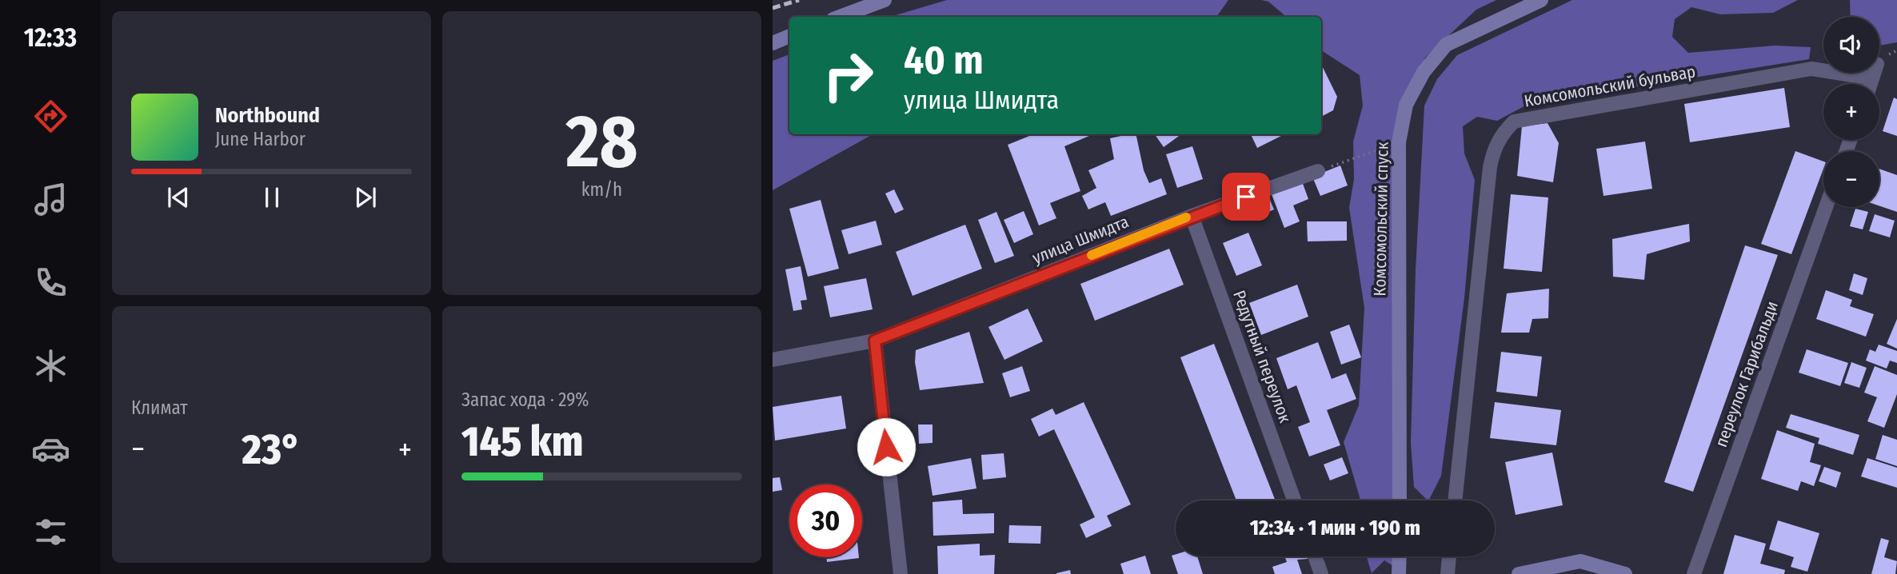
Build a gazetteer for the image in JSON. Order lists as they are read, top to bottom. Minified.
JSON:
{"streets":{"street":["Комсомольский бульвар","Комсомольский спуск","улица Шмидта","Редутный переулок","переулок Гарибальди"]},"crossings":[["улица Шмидта","Редутный переулок"]],"page":{"tabs":"12:33","tile":[["28","km/h"],"Климат",["Запас хода · 29%","145 km"]],"map_buttons":["+","−"],"turn":["40 m","улица Шмидта"],"song":["Northbound","June Harbor"],"heat":["−","23°","+"],"limit":"30","trip":"12:34 · 1 мин · 190 m"}}
